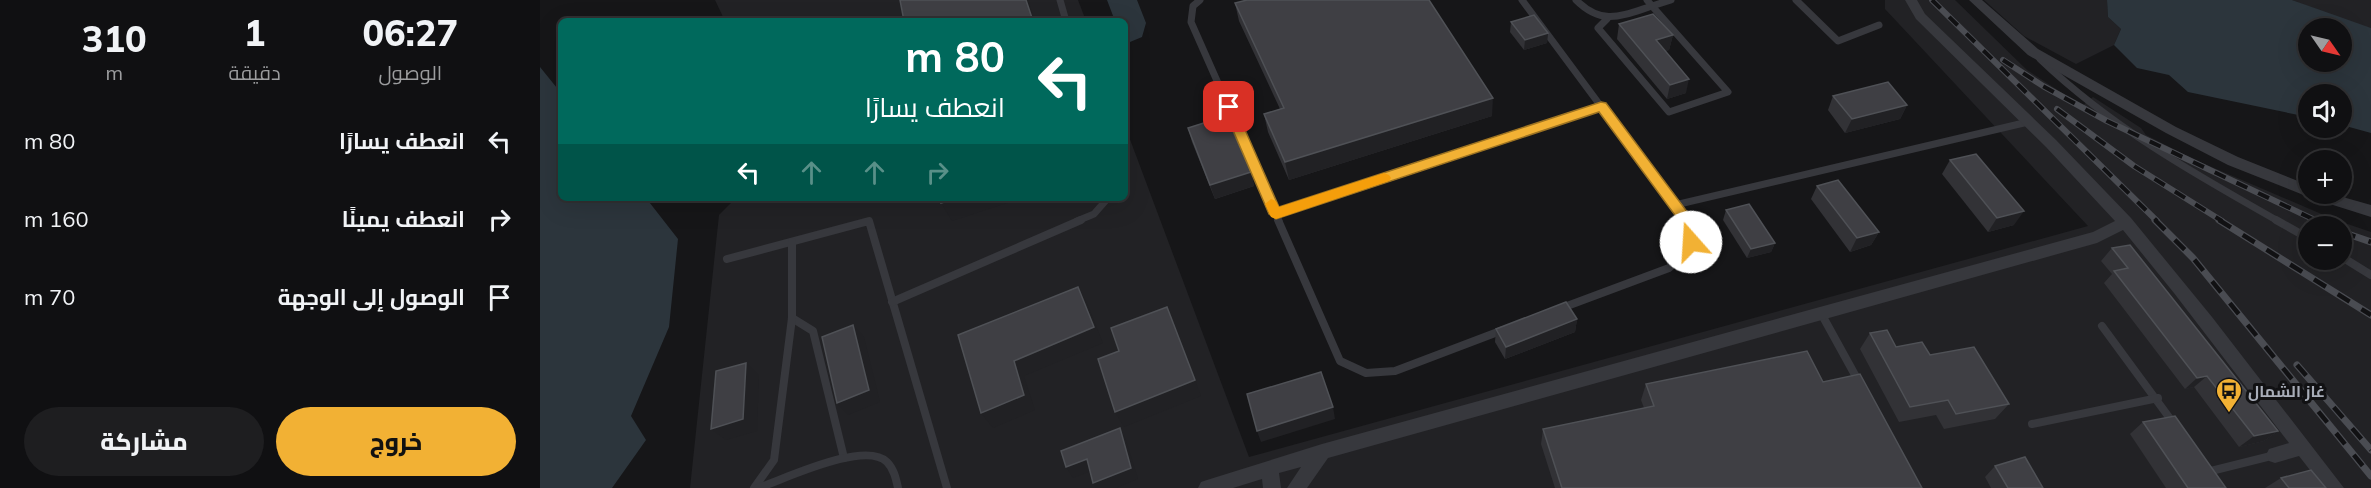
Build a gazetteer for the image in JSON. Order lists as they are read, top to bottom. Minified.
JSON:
{"places":{"bus stop":["غاز الشمال"]},"north":"bottom right","page":{"eta":["06:27","الوصول","1","دقيقة","310","m"],"map_buttons":["+","−"],"turn":["80 m","انعطف يسارًا"],"list":[{"name":"انعطف يسارًا","value":"80 m"},{"name":"انعطف يمينًا","value":"160 m"},{"name":"الوصول إلى الوجهة","value":"70 m"}],"buttons":["خروج","مشاركة"]}}
